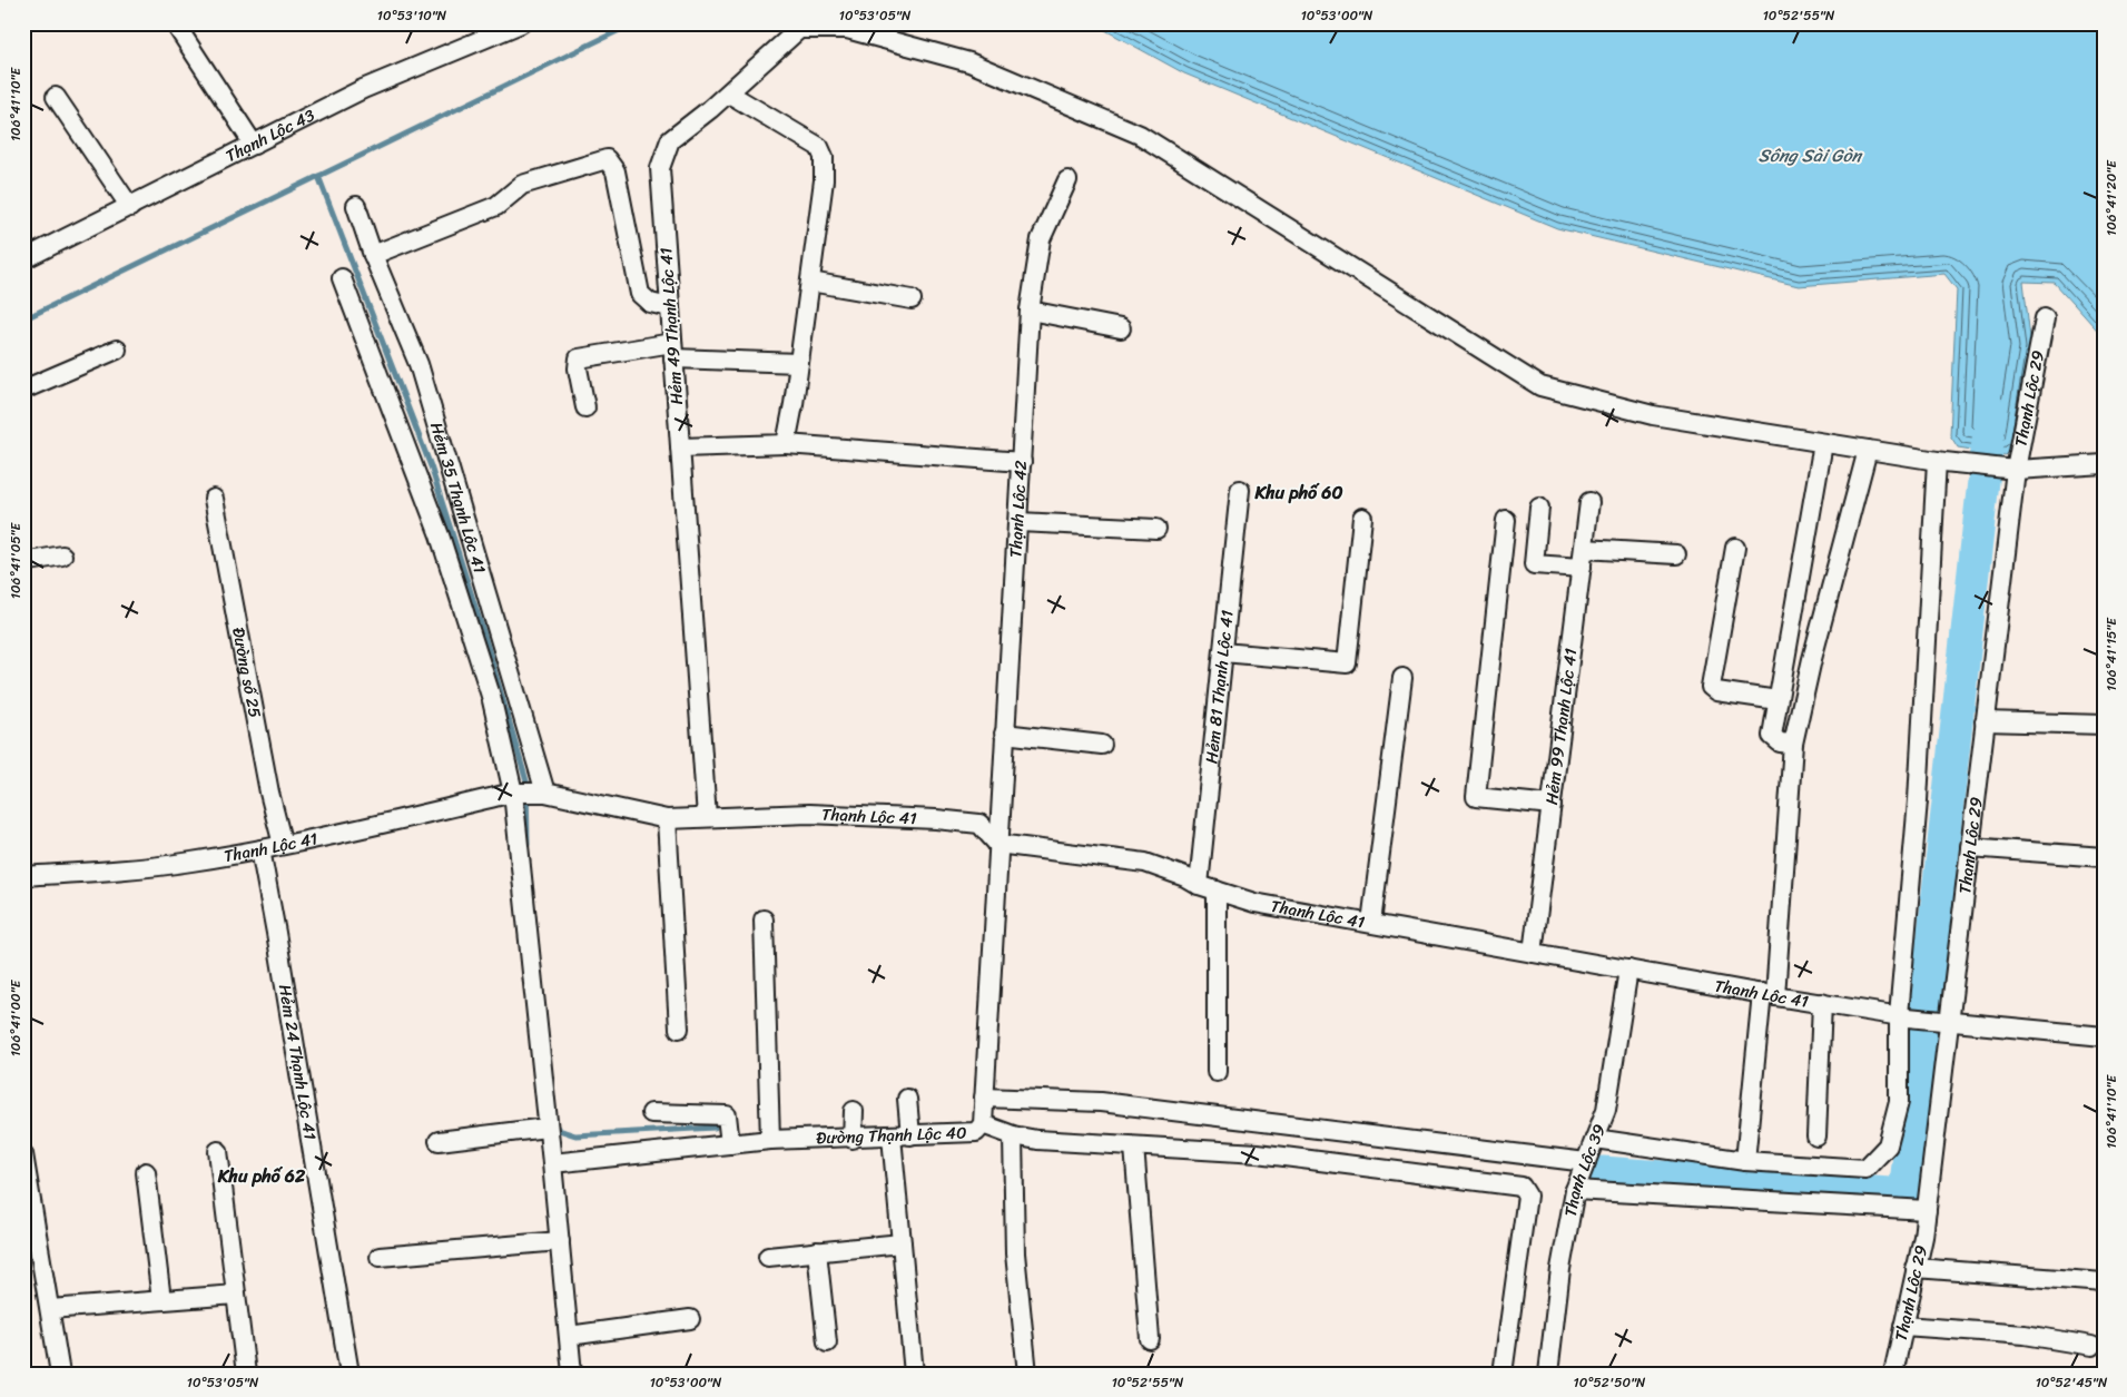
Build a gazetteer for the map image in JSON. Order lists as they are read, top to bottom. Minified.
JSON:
{"streets":{"street":["Thạnh Lộc 43","Hẻm 49 Thạnh Lộc 41","Thạnh Lộc 29","Hẻm 35 Thạnh Lộc 41","Thạnh Lộc 42","Đường số 25","Hẻm 81 Thạnh Lộc 41","Hẻm 99 Thạnh Lộc 41","Thạnh Lộc 41","Hẻm 24 Thạnh Lộc 41","Đường Thạnh Lộc 40","Thạnh Lộc 39"]},"crossings":[["Hẻm 49 Thạnh Lộc 41","Thạnh Lộc 41"],["Thạnh Lộc 29","Thạnh Lộc 41"],["Hẻm 35 Thạnh Lộc 41","Thạnh Lộc 41"],["Thạnh Lộc 42","Thạnh Lộc 41"],["Thạnh Lộc 42","Đường Thạnh Lộc 40"],["Đường số 25","Thạnh Lộc 41"],["Hẻm 81 Thạnh Lộc 41","Thạnh Lộc 41"],["Hẻm 99 Thạnh Lộc 41","Thạnh Lộc 41"],["Thạnh Lộc 41","Hẻm 24 Thạnh Lộc 41"],["Thạnh Lộc 41","Đường Thạnh Lộc 40"],["Thạnh Lộc 41","Thạnh Lộc 39"]],"districts":["Khu phố 60","Khu phố 62"],"water":["Sông Sài Gòn"],"coordinates":["10°53'10\"N","10°53'05\"N","10°53'00\"N","10°52'55\"N","106°41'10\"E","106°41'20\"E","106°41'05\"E","106°41'15\"E","106°41'00\"E","10°52'50\"N","10°52'45\"N"]}
